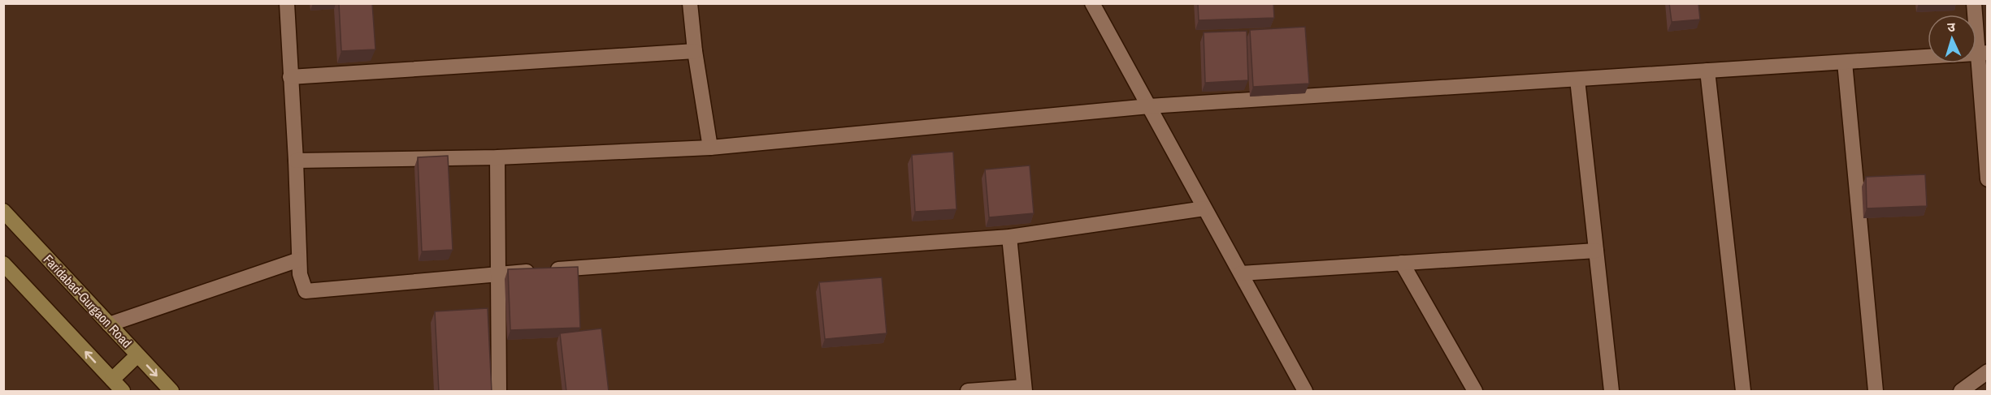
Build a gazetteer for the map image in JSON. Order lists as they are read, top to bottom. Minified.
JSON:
{"streets":{"main road":["Faridabad-Gurgaon Road"]},"north":"top"}
